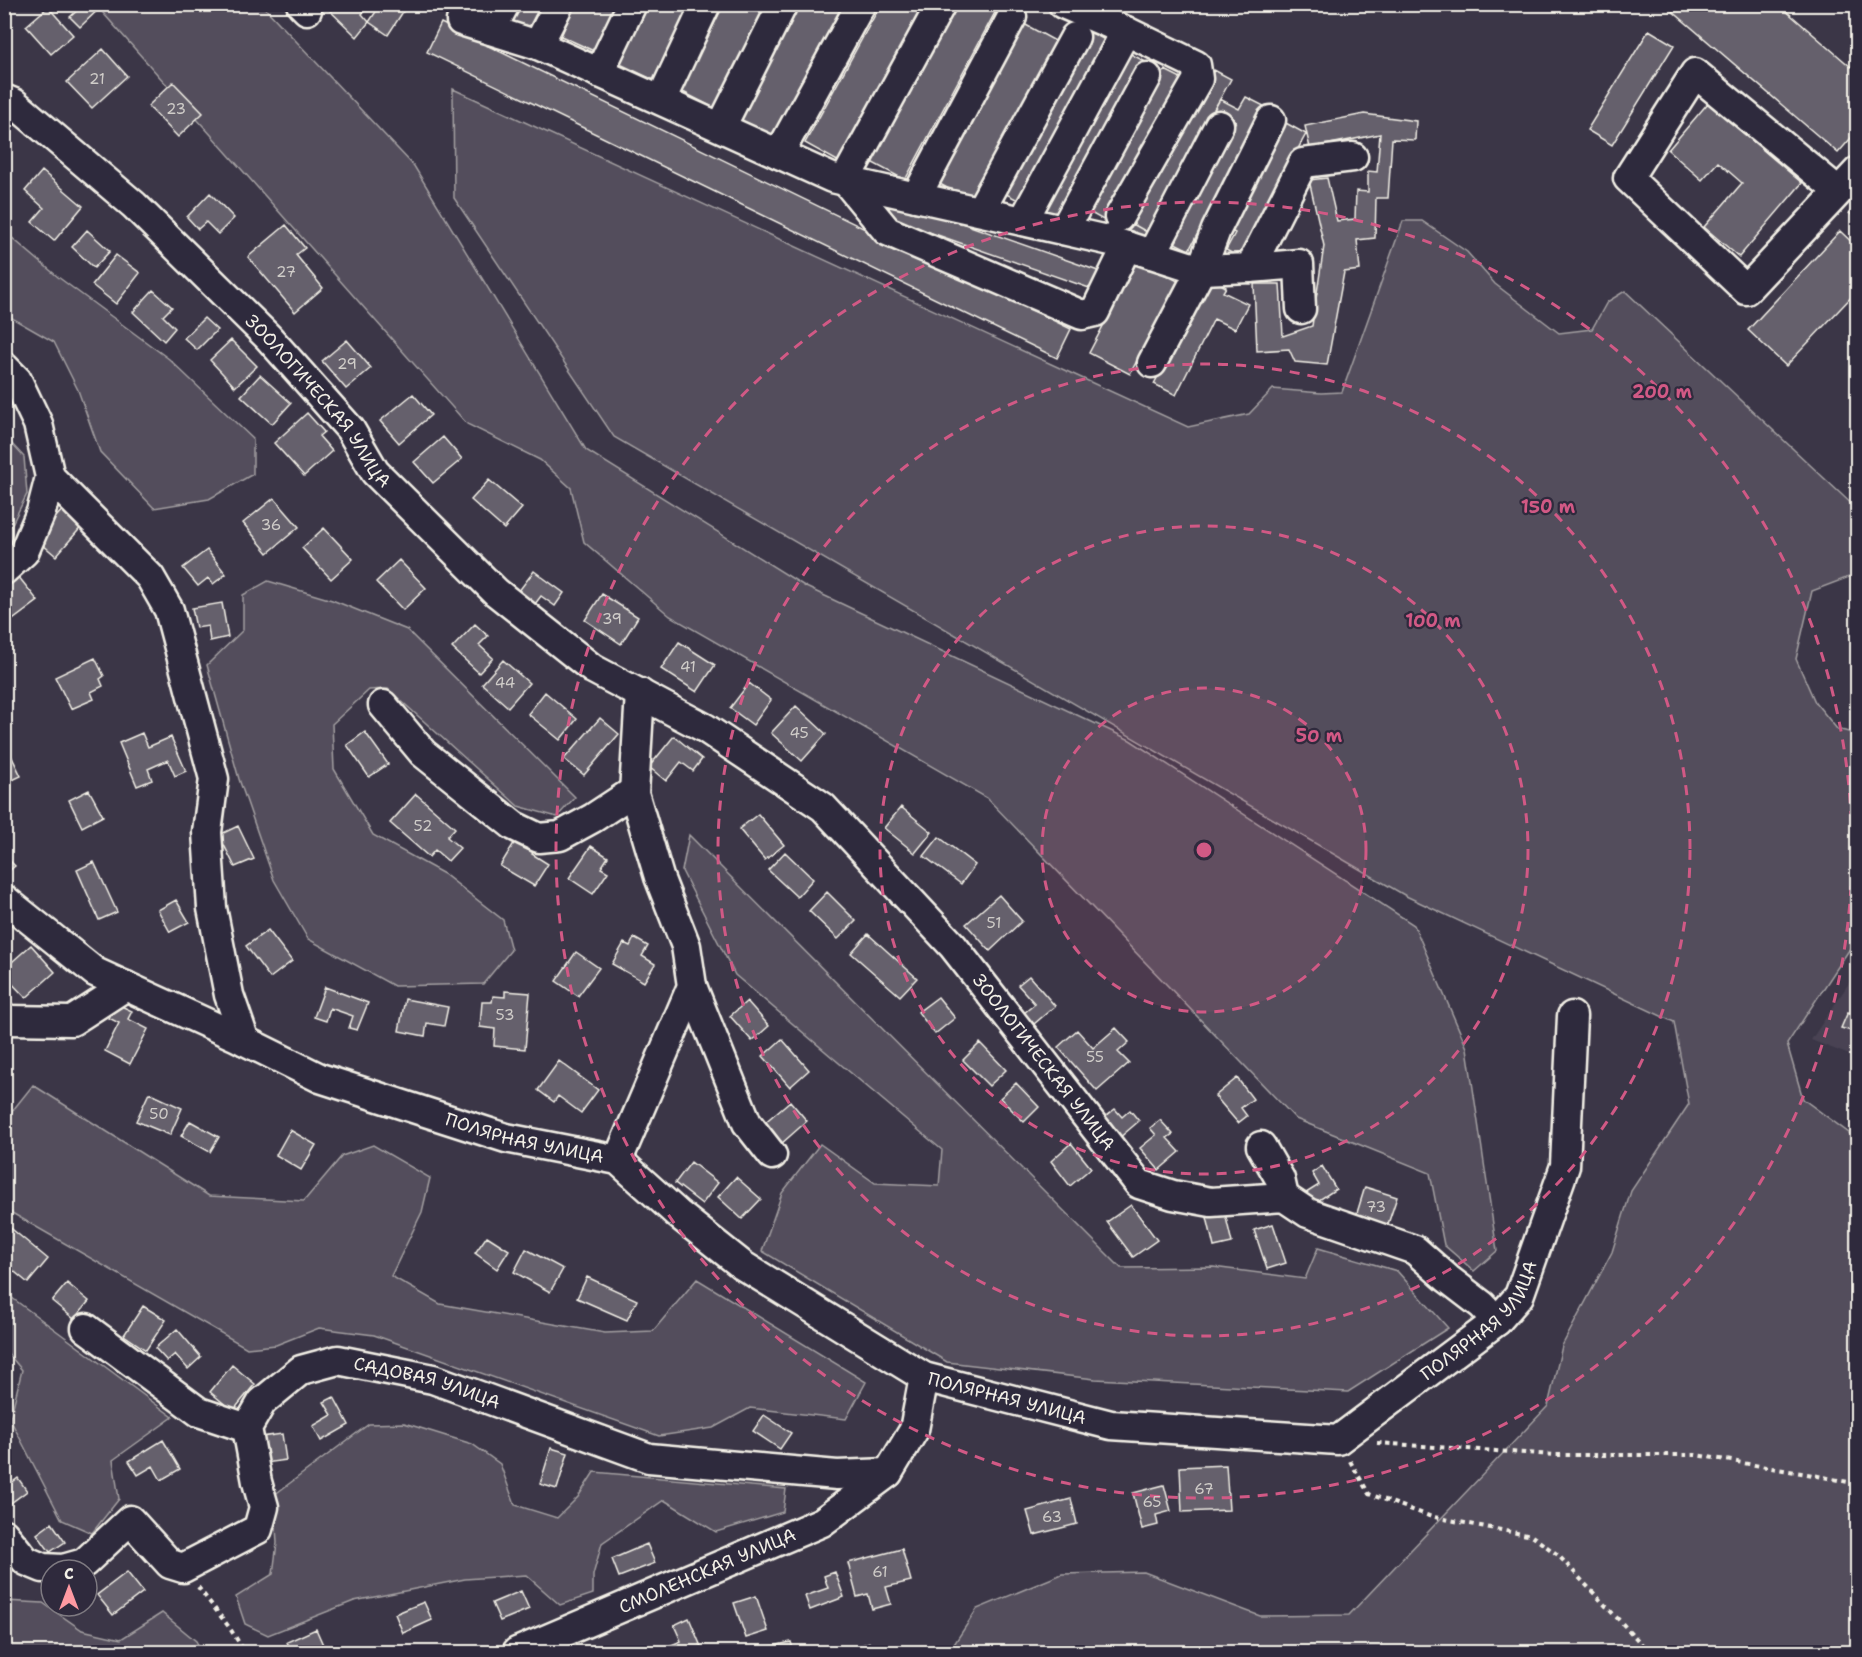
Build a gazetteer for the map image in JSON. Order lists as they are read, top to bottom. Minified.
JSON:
{"streets":{"street":["ЗООЛОГИЧЕСКАЯ УЛИЦА","ПОЛЯРНАЯ УЛИЦА","САДОВАЯ УЛИЦА","СМОЛЕНСКАЯ УЛИЦА"]},"crossings":[["САДОВАЯ УЛИЦА","СМОЛЕНСКАЯ УЛИЦА"]],"house_numbers":["21","23","27","29","36","39","41","44","45","52","51","53","55","50","73","67","65","63","61"],"north":"top","rings":["200 m","150 m","100 m","50 m"]}
